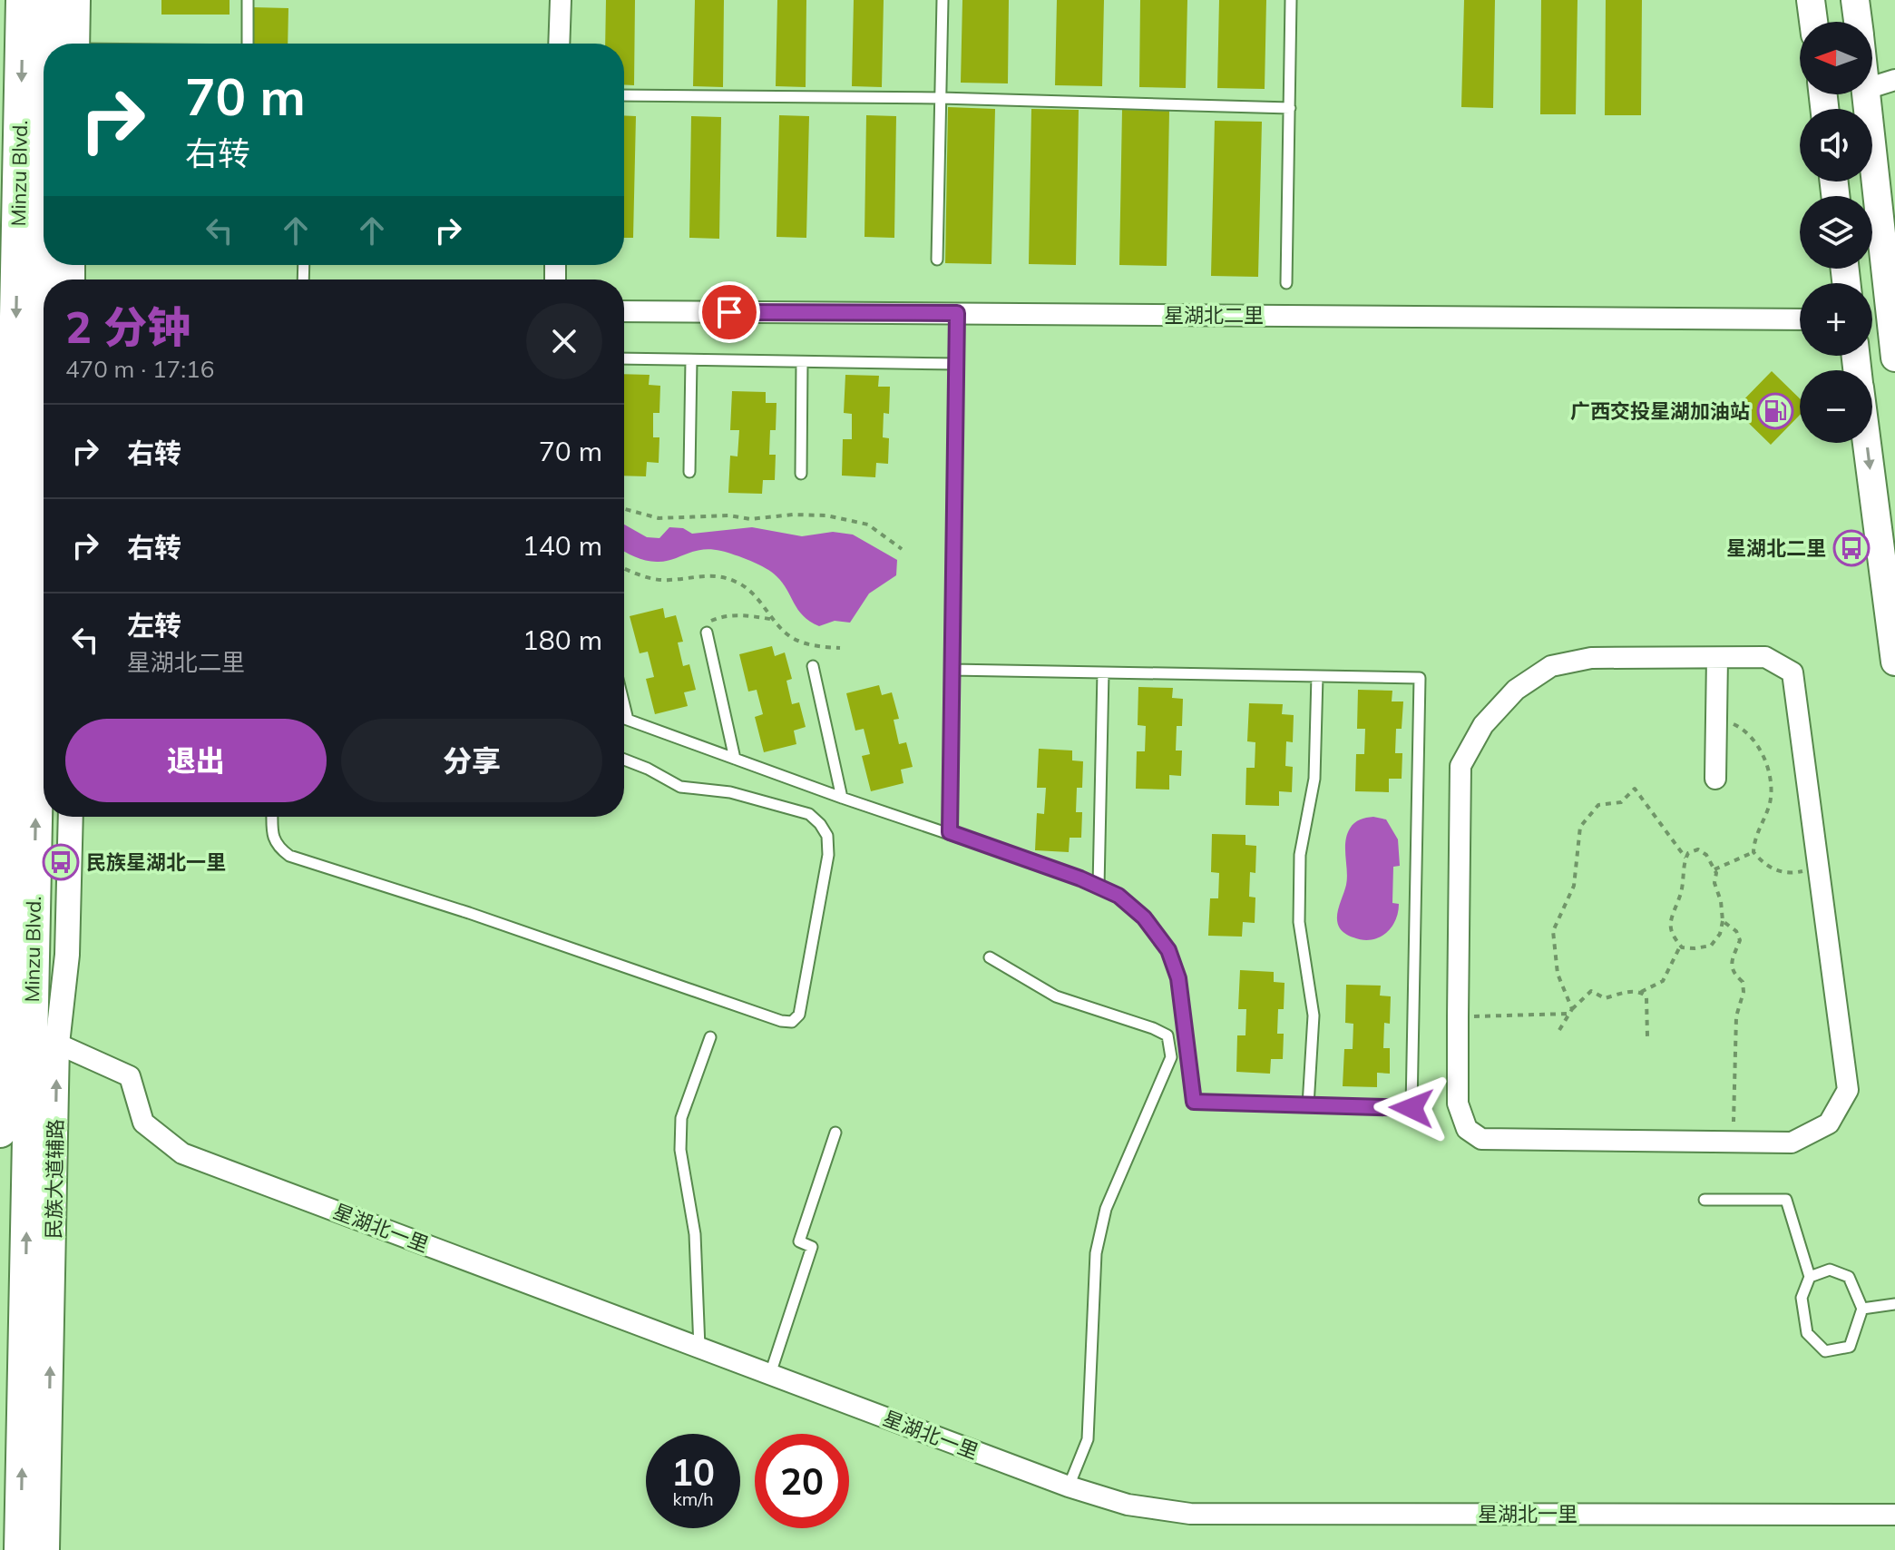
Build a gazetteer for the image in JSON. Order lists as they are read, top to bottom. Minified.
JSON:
{"streets":{"highway":["Minzu Blvd."],"street":["星湖北二里","民族大道辅路","星湖北一里"]},"crossings":[["民族大道辅路","星湖北一里"]],"one_way":["民族大道辅路"],"places":{"fuel station":["广西交投星湖加油站"],"bus stop":["星湖北二里","民族星湖北一里"]},"north":"left","page":{"map_buttons":["+","−"],"turn":["70 m","右转"],"heading":["2 分钟","470 m · 17:16"],"list":[{"name":"右转","value":"70 m"},{"name":"右转","value":"140 m"},{"name":"左转","note":"星湖北二里","value":"180 m"}],"buttons":["退出","分享"],"speed":"10 km/h","limit":"20"}}
